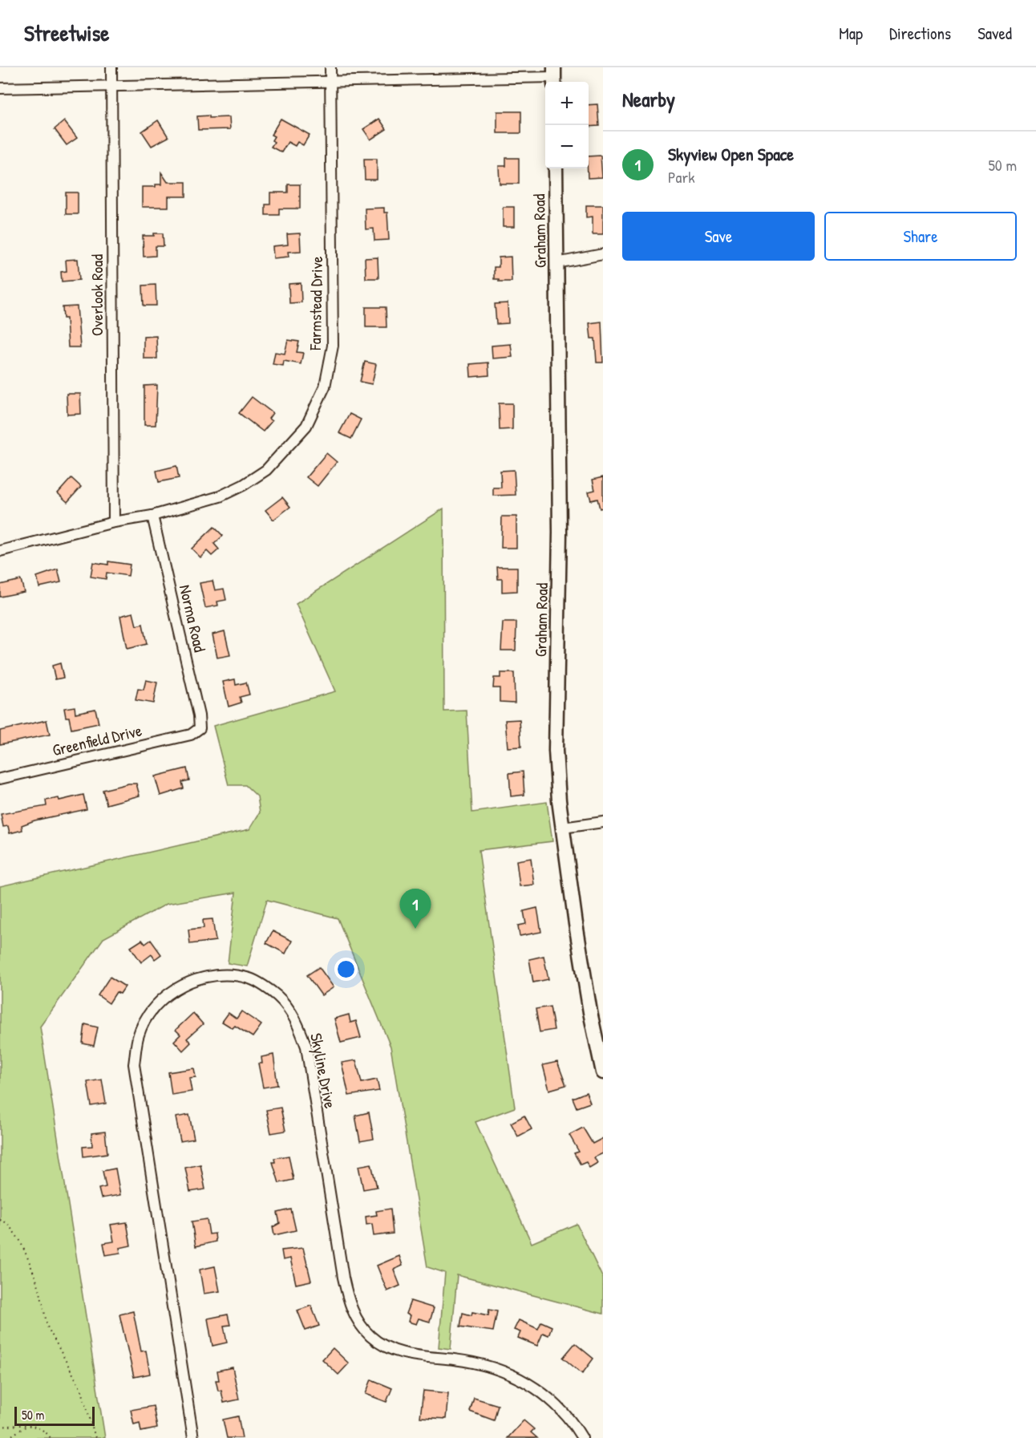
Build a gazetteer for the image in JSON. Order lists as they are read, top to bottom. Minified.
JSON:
{"streets":{"street":["Graham Road","Overlook Road","Farmstead Drive","Norma Road","Greenfield Drive","Skyline Drive"]},"crossings":[["Overlook Road","Farmstead Drive"],["Farmstead Drive","Norma Road"],["Norma Road","Greenfield Drive"]],"scale_bar":"50 m","page":{"header":"Streetwise","nav":["Map","Directions","Saved"],"heading":"Nearby","map_buttons":["+","−"],"list":[{"mark":"1","name":"Skyview Open Space","note":"Park","value":"50 m"}],"buttons":["Save","Share"],"pins":"1","scale":"50 m"}}
